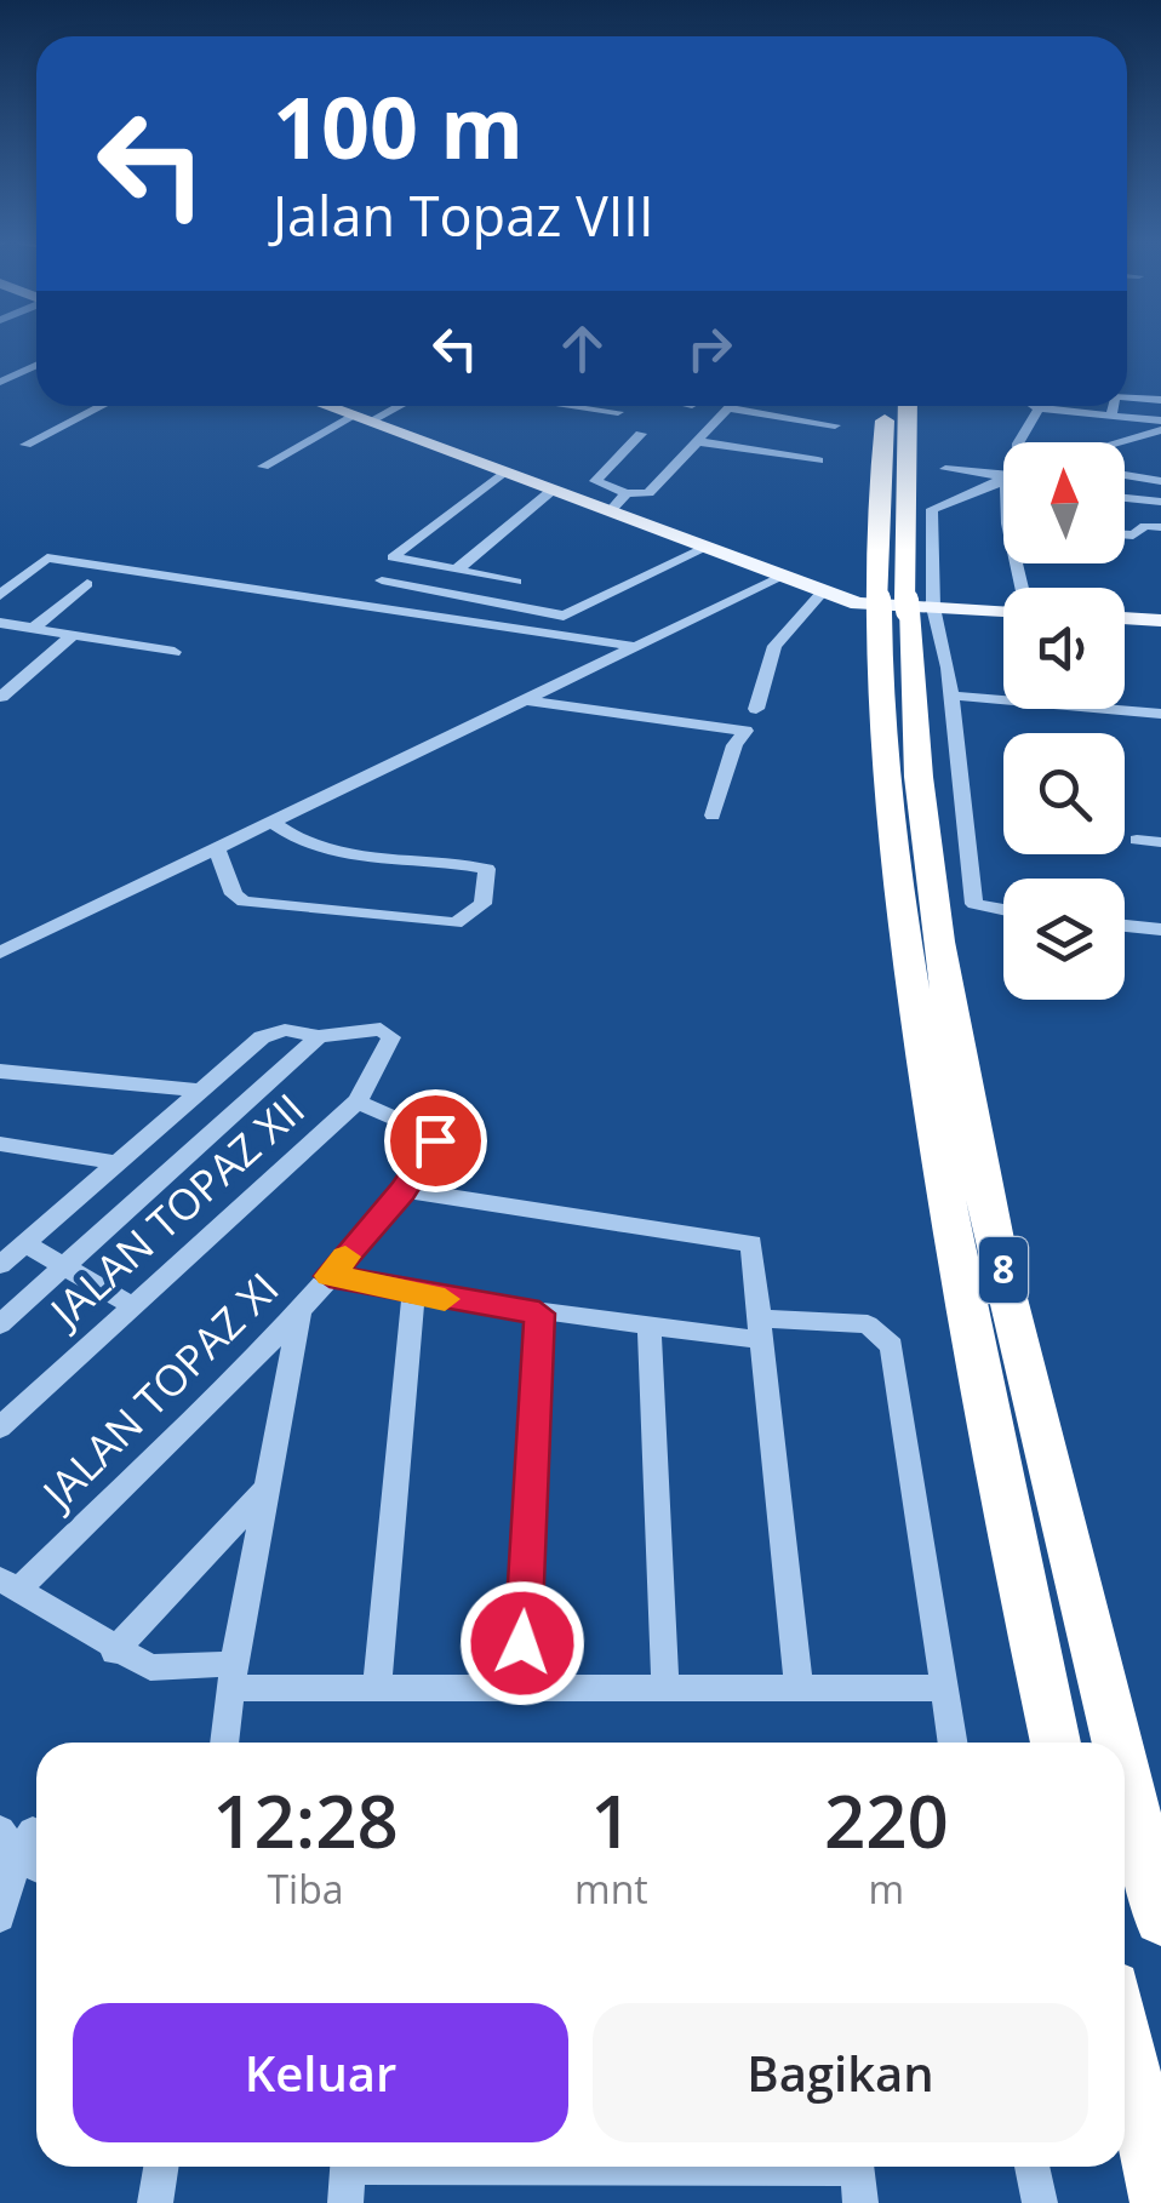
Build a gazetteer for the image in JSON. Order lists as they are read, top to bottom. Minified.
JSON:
{"streets":{"highway":["8"],"street":["JALAN TOPAZ XII","JALAN TOPAZ XI"]},"crossings":[["JALAN TOPAZ XII","JALAN TOPAZ XI"]],"north":"top","page":{"turn":["100 m","Jalan Topaz VIII"],"eta":["12:28","Tiba","1","mnt","220","m"],"buttons":["Keluar","Bagikan"]}}
